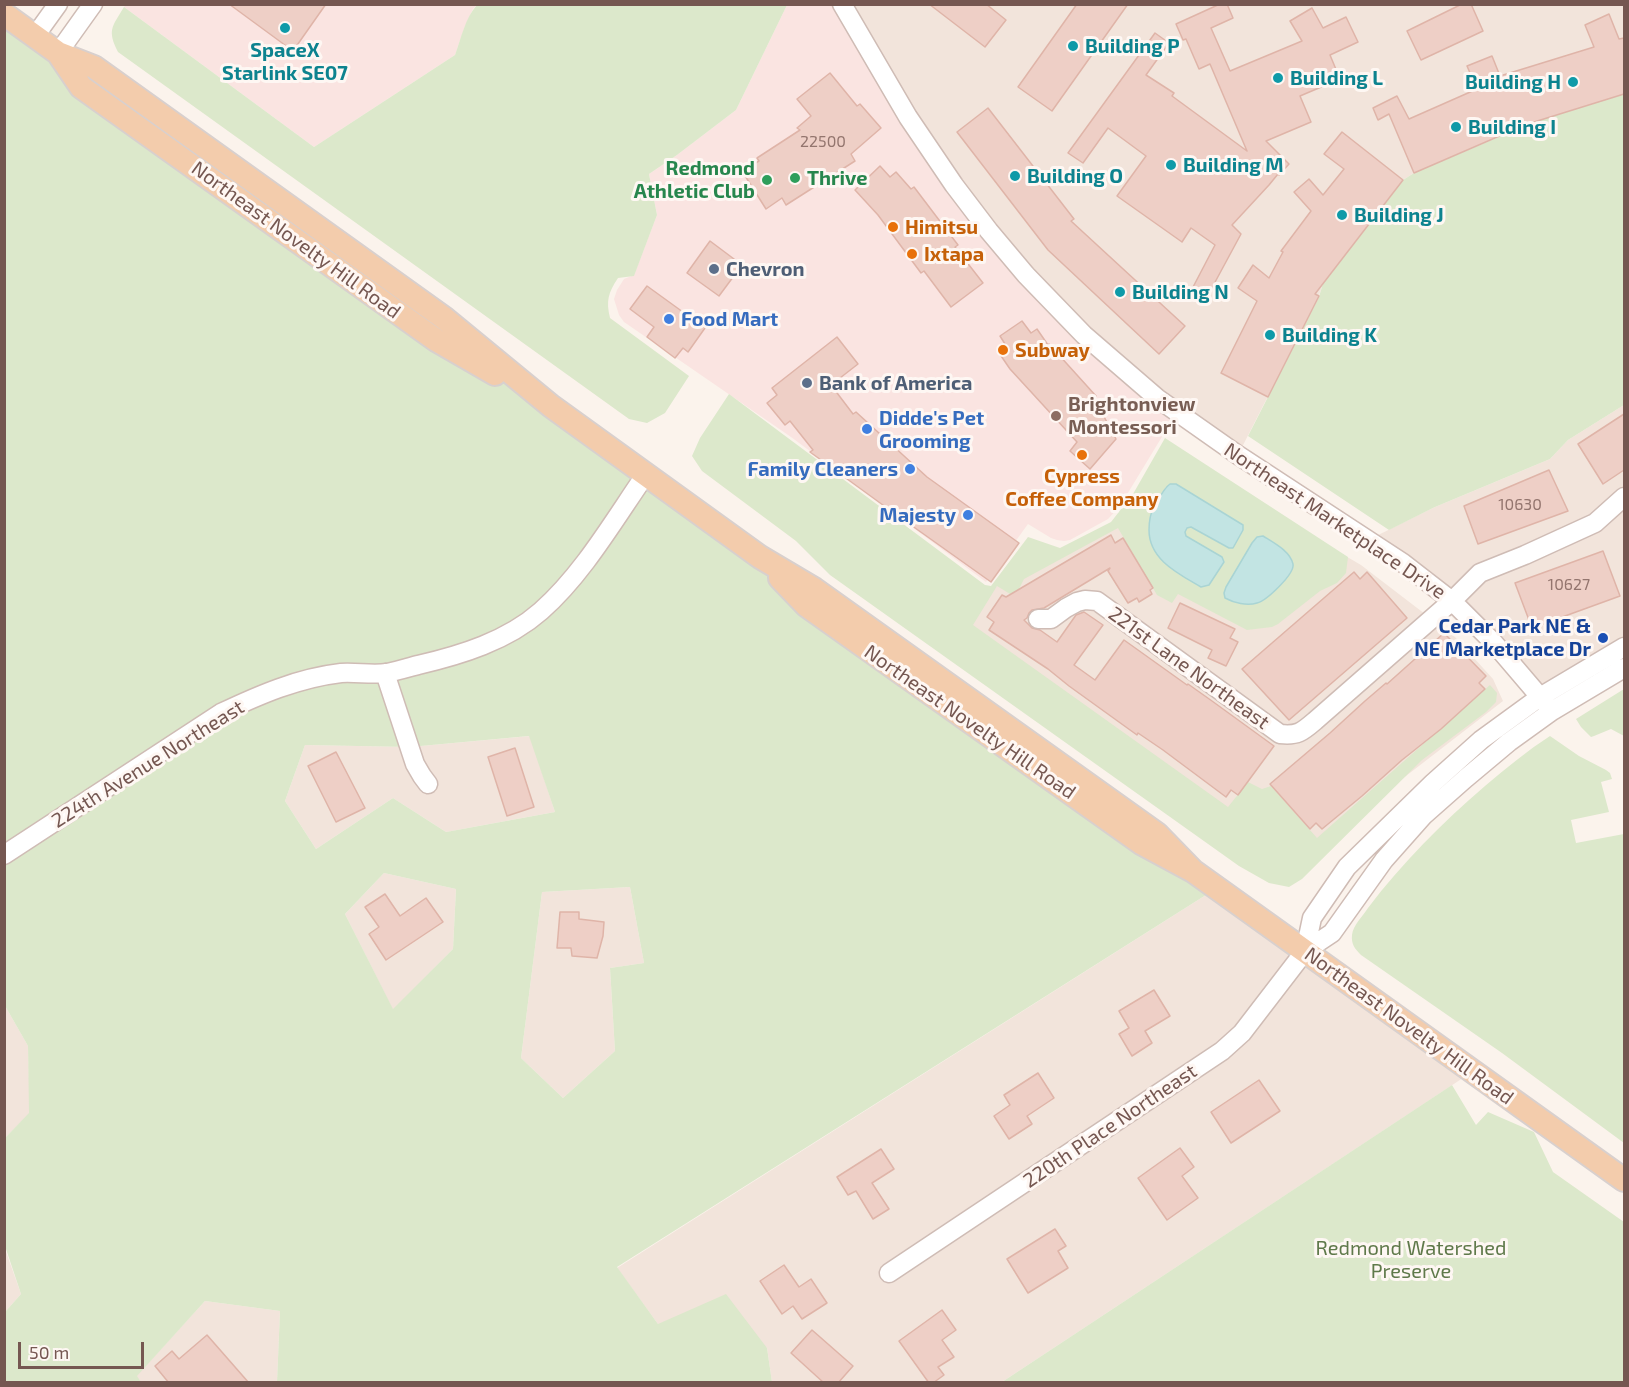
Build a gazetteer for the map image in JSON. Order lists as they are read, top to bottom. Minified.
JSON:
{"streets":{"main road":["Northeast Novelty Hill Road"],"street":["Northeast Marketplace Drive","221st Lane Northeast","224th Avenue Northeast","220th Place Northeast"]},"crossings":[["Northeast Novelty Hill Road","224th Avenue Northeast"],["Northeast Novelty Hill Road","220th Place Northeast"],["Northeast Marketplace Drive","221st Lane Northeast"]],"parks":["Redmond Watershed Preserve"],"places":["SpaceX Starlink SE07","Building P","Building L","Building H","Building I","Building M","Building O","Thrive","Redmond Athletic Club","Building J","Himitsu","Ixtapa","Chevron","Building N","Food Mart","Building K","Subway","Bank of America","Brightonview Montessori","Didde's Pet Grooming","Cypress Coffee Company","Family Cleaners","Majesty","Cedar Park NE & NE Marketplace Dr"],"house_numbers":["22500","10630","10627"],"scale_bar":"50 m"}
